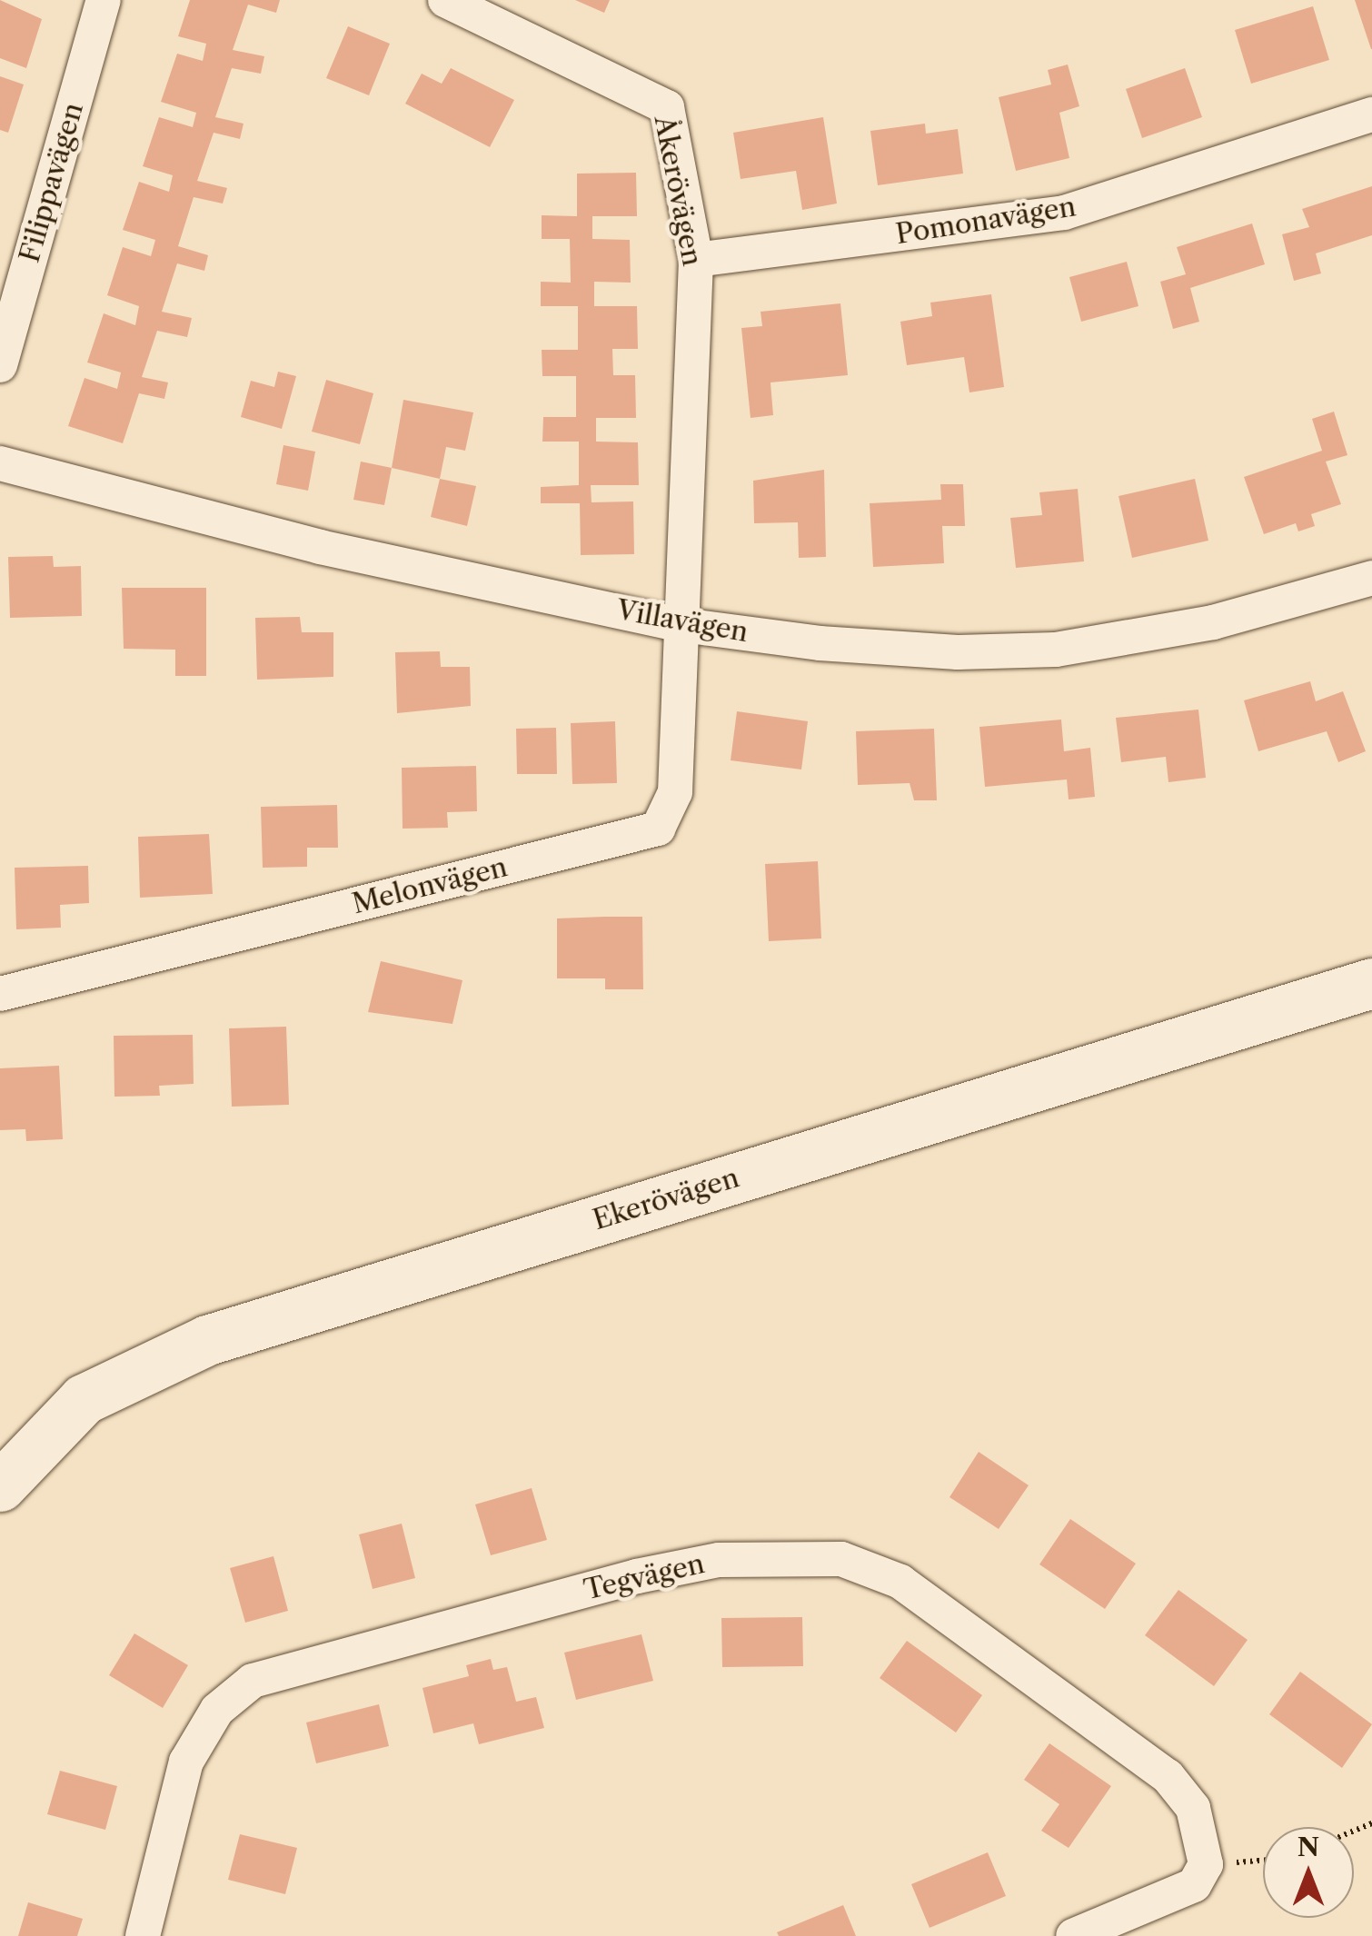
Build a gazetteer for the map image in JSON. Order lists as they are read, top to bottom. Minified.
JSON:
{"streets":{"main road":["Ekerövägen"],"street":["Filippavägen","Åkerövägen","Pomonavägen","Villavägen","Melonvägen","Tegvägen"]},"crossings":[["Åkerövägen","Pomonavägen"],["Åkerövägen","Villavägen"],["Åkerövägen","Melonvägen"],["Villavägen","Melonvägen"]],"north":"top"}
